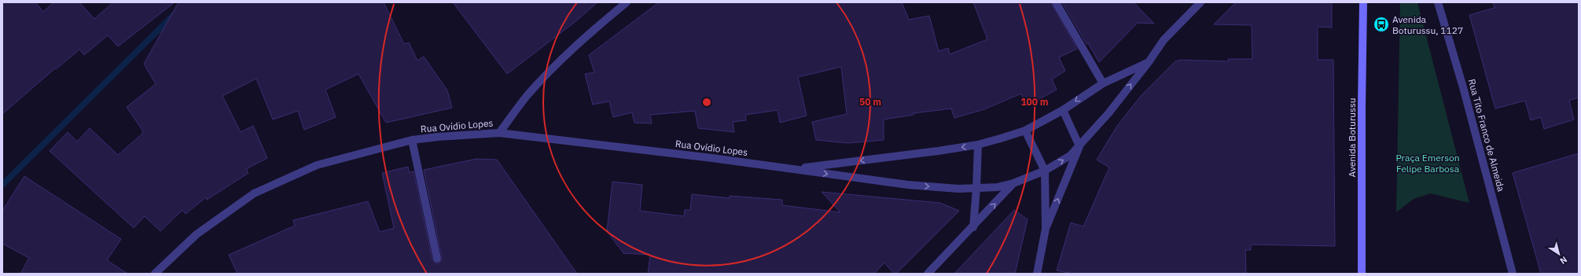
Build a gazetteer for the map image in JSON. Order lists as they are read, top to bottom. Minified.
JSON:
{"streets":{"main road":["Avenida Boturussu"],"street":["Rua Ovídio Lopes","Rua Tito Franco de Almeida"]},"parks":["Praça Emerson Felipe Barbosa"],"places":{"bus stop":["Avenida Boturussu, 1127"]},"north":"bottom right","rings":["50 m","100 m"]}
